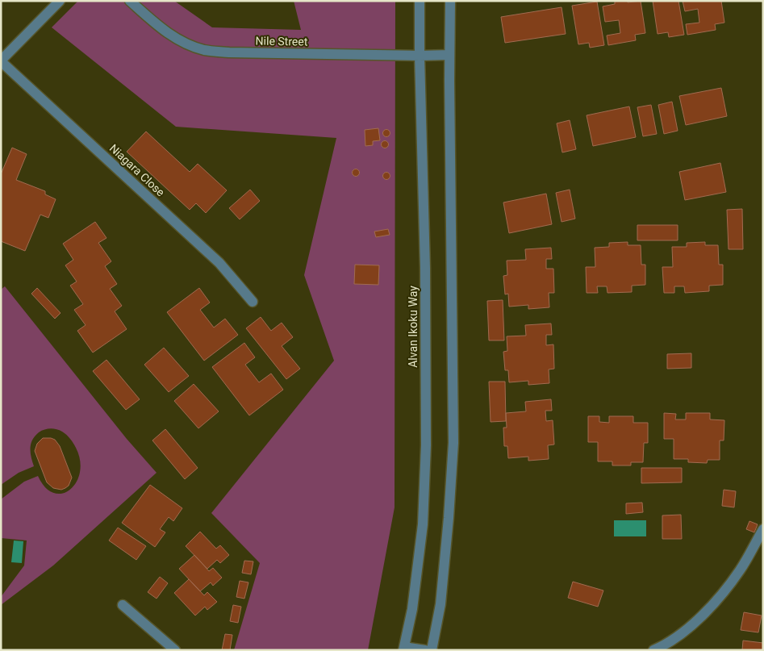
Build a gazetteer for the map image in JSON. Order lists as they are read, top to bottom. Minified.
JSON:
{"streets":{"street":["Nile Street","Niagara Close","Alvan Ikoku Way"]},"crossings":[["Nile Street","Alvan Ikoku Way"]]}
